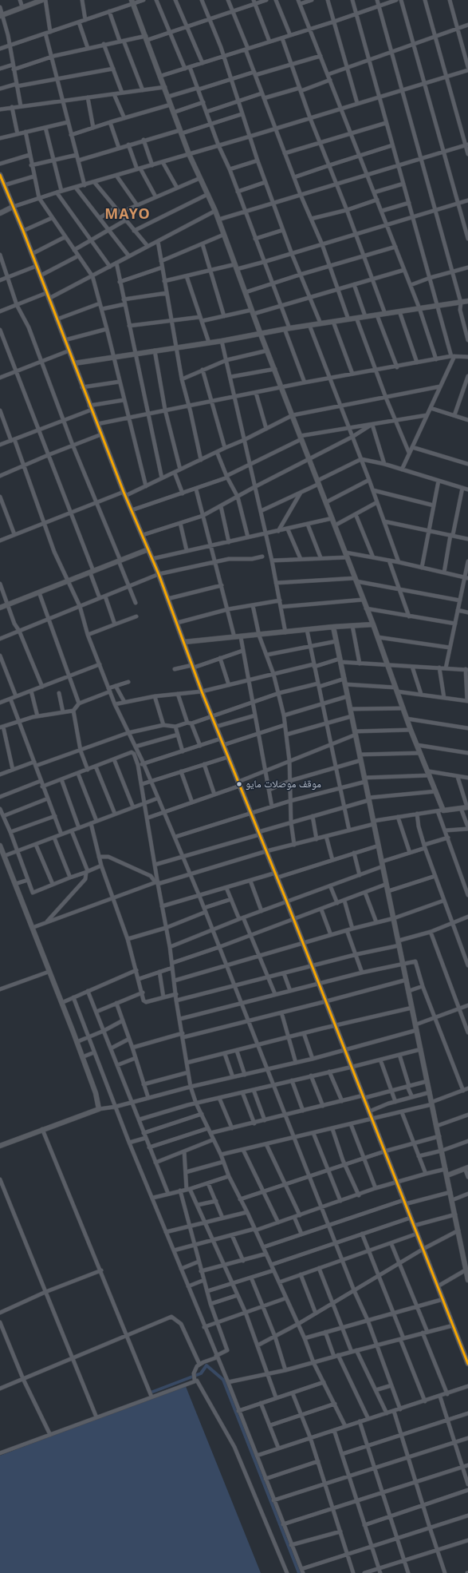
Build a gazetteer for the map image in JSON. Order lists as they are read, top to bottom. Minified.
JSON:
{"districts":["MAYO"],"places":["موقف موصلات مايو"]}
